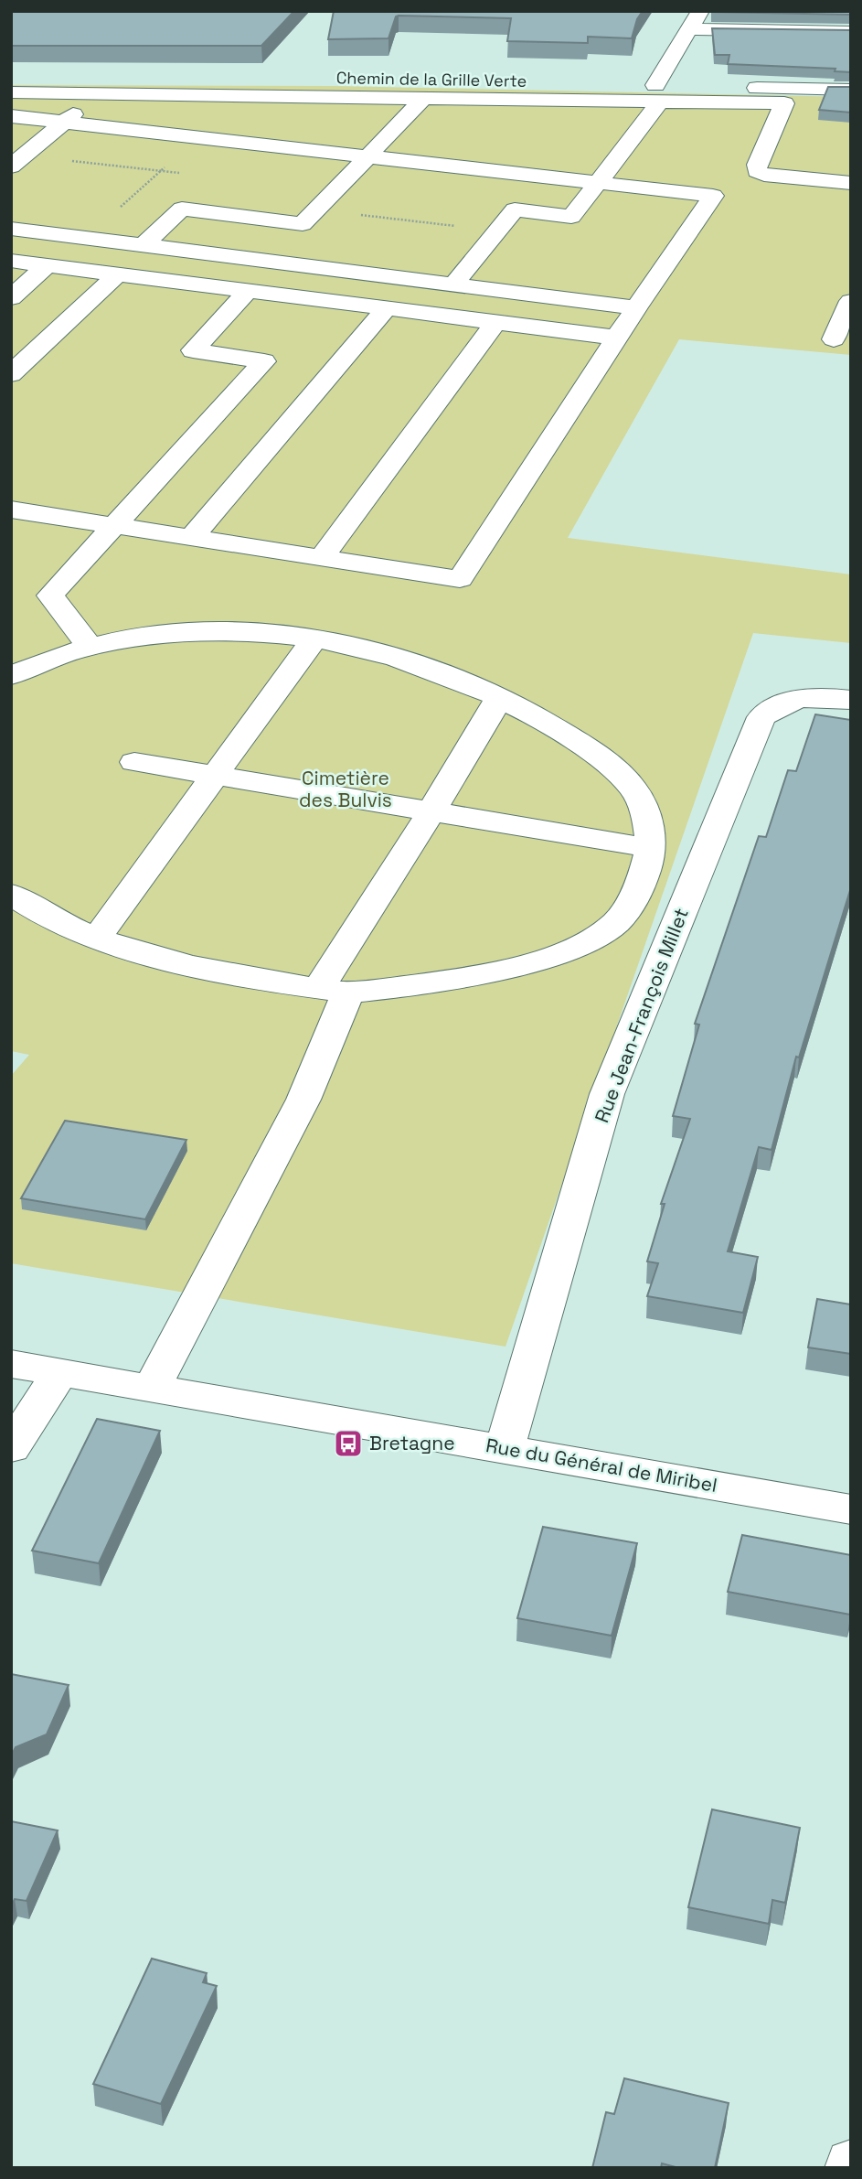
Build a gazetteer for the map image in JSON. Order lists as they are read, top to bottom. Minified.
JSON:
{"streets":{"street":["Chemin de la Grille Verte","Rue Jean-François Millet","Rue du Général de Miribel"]},"crossings":[["Rue Jean-François Millet","Rue du Général de Miribel"]],"parks":["Cimetière des Bulvis"],"places":{"bus stop":["Bretagne"]}}
